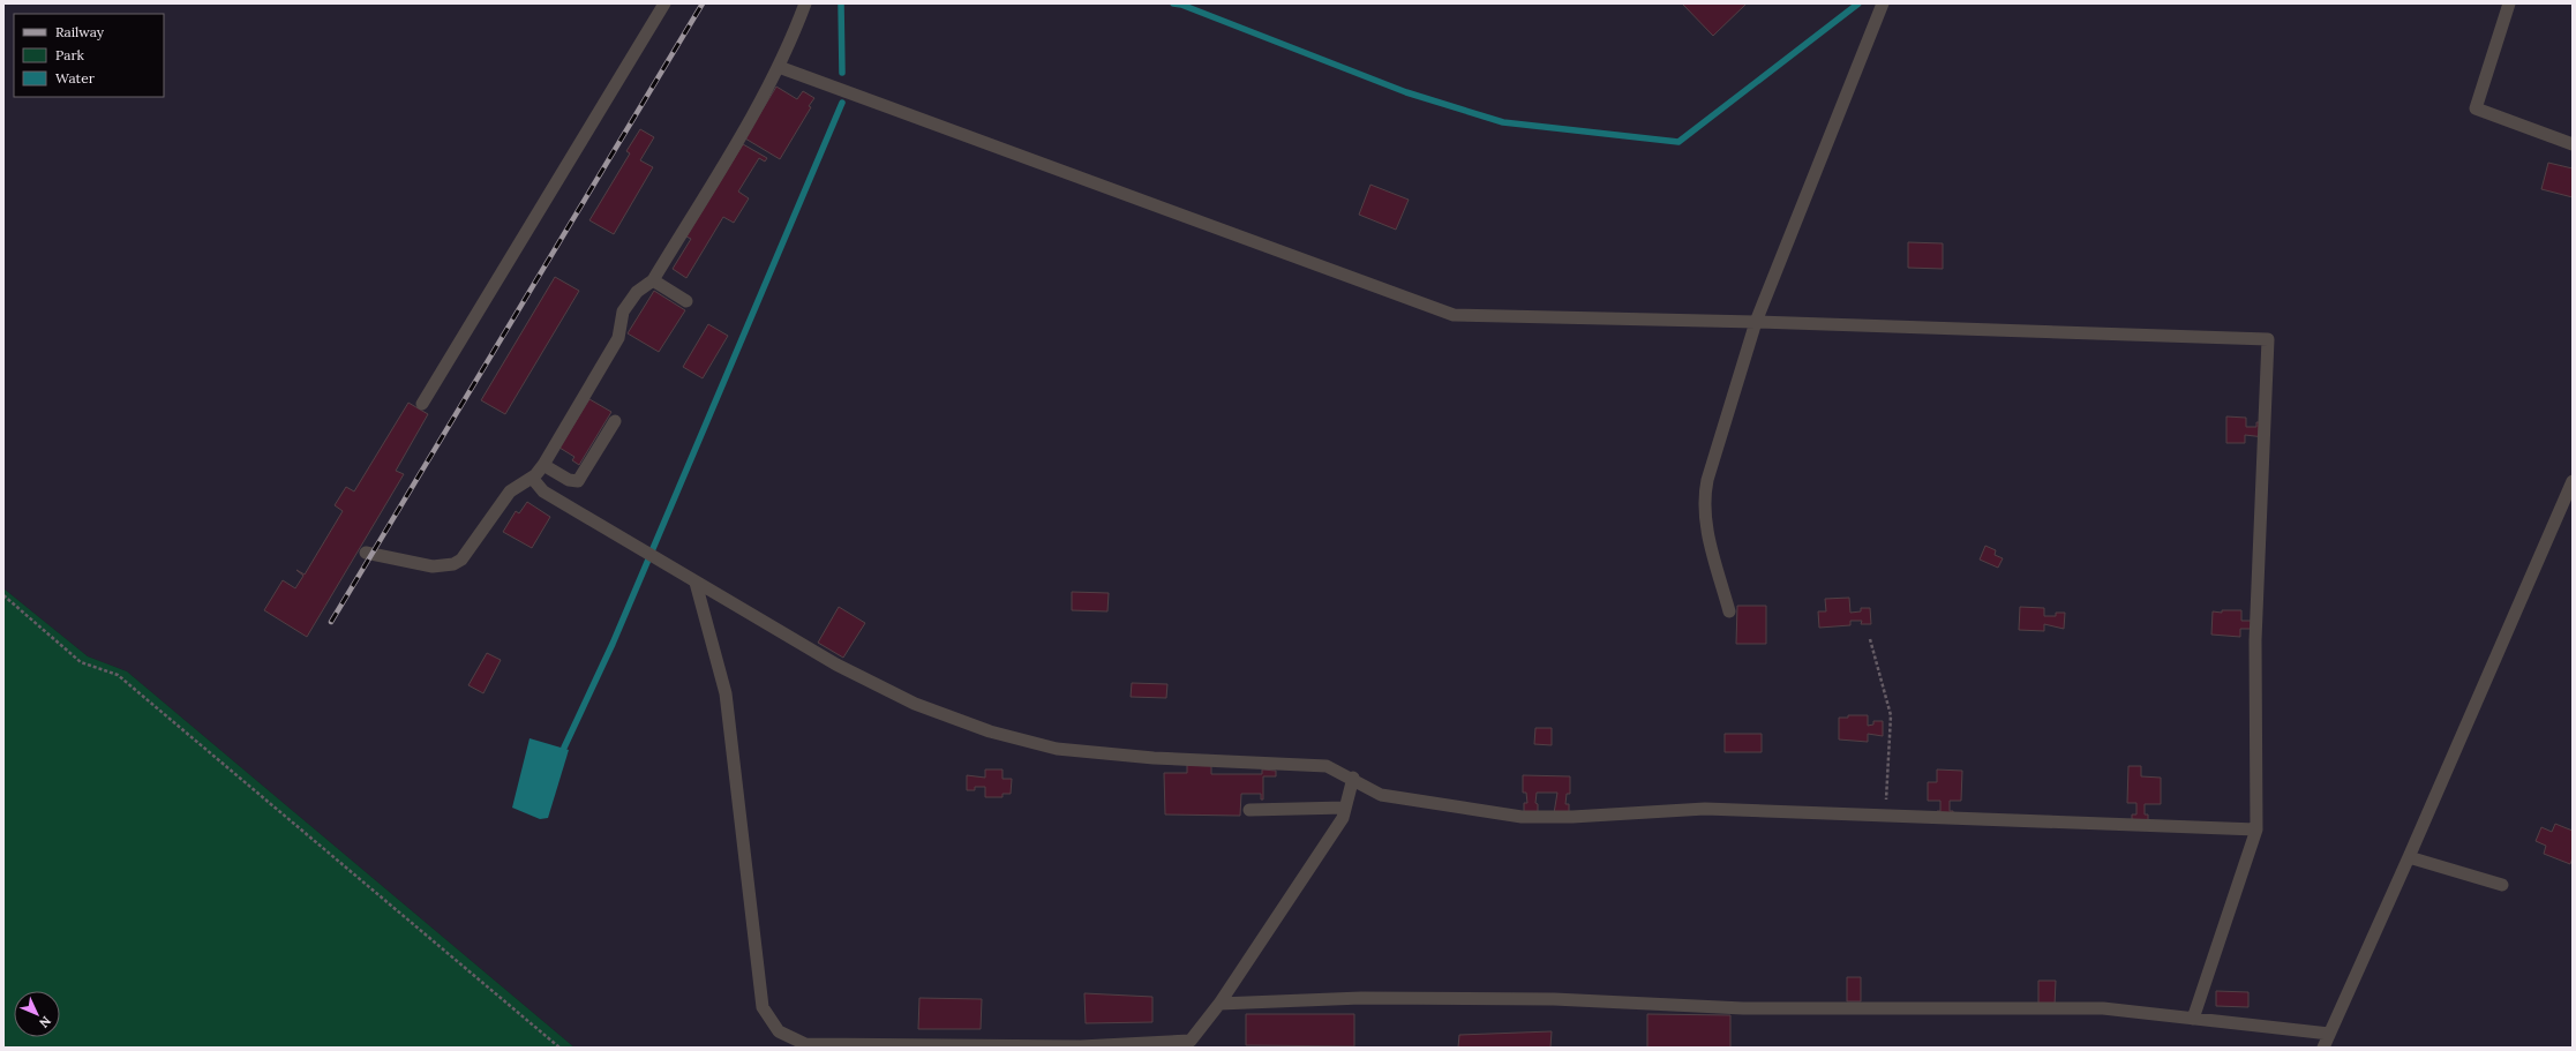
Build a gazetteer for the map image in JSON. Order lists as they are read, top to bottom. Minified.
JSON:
{"legend":["Railway","Park","Water"],"north":"bottom right"}
